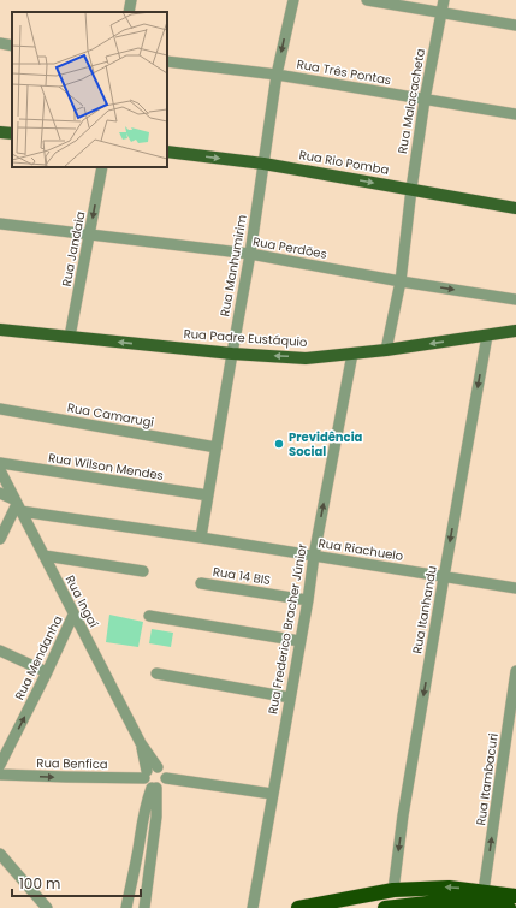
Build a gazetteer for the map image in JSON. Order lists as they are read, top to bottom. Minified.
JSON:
{"streets":{"main road":["Rua Rio Pomba","Rua Padre Eustáquio"],"street":["Rua Três Pontas","Rua Malacacheta","Rua Perdões","Rua Jandaia","Rua Manhumirim","Rua Camarugi","Rua Wilson Mendes","Rua Riachuelo","Rua 14 BIS","Rua Ingaí","Rua Itanhandu","Rua Frederico Bracher Júnior","Rua Mendanha","Rua Benfica","Rua Itambacuri"]},"crossings":[["Rua Três Pontas","Rua Malacacheta"],["Rua Três Pontas","Rua Manhumirim"],["Rua Malacacheta","Rua Rio Pomba"],["Rua Malacacheta","Rua Perdões"],["Rua Malacacheta","Rua Padre Eustáquio"],["Rua Rio Pomba","Rua Manhumirim"],["Rua Perdões","Rua Jandaia"],["Rua Perdões","Rua Manhumirim"],["Rua Jandaia","Rua Padre Eustáquio"],["Rua Manhumirim","Rua Padre Eustáquio"],["Rua Manhumirim","Rua Camarugi"],["Rua Manhumirim","Rua Wilson Mendes"],["Rua Manhumirim","Rua Riachuelo"],["Rua Padre Eustáquio","Rua Itanhandu"],["Rua Padre Eustáquio","Rua Frederico Bracher Júnior"],["Rua Riachuelo","Rua Itanhandu"],["Rua Riachuelo","Rua Frederico Bracher Júnior"],["Rua 14 BIS","Rua Frederico Bracher Júnior"],["Rua Ingaí","Rua Mendanha"],["Rua Ingaí","Rua Benfica"]],"one_way":["Rua Rio Pomba","Rua Jandaia","Rua Padre Eustáquio","Rua Itanhandu","Rua Frederico Bracher Júnior","Rua Mendanha","Rua Benfica","Rua Itambacuri"],"places":["Previdência Social"],"scale_bar":"100 m"}
